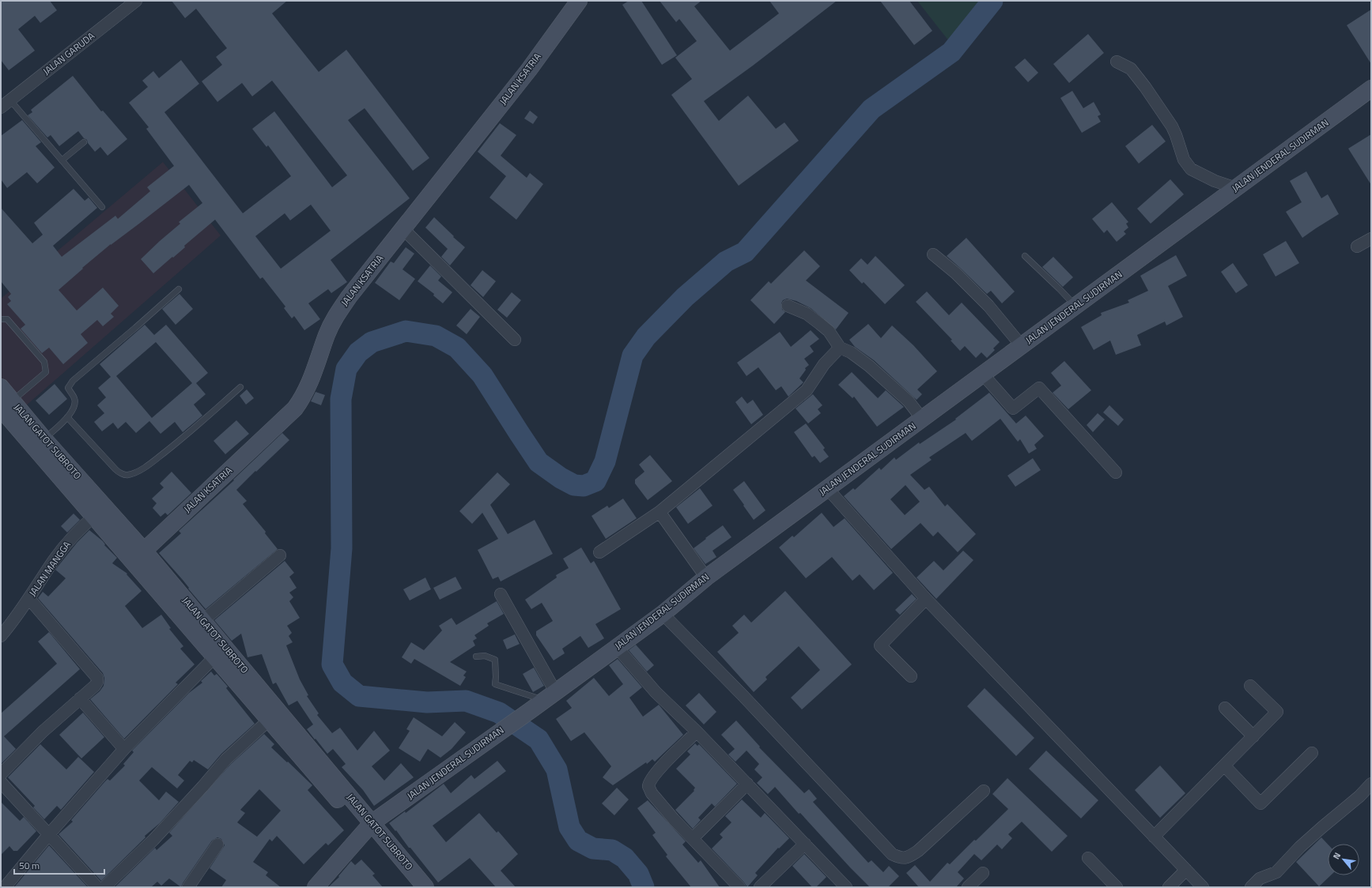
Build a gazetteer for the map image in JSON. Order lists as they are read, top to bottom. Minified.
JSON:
{"streets":{"street":["JALAN GARUDA","JALAN KSATRIA","JALAN JENDERAL SUDIRMAN","JALAN GATOT SUBROTO","JALAN MANGGA"]},"crossings":[["JALAN KSATRIA","JALAN GATOT SUBROTO"],["JALAN JENDERAL SUDIRMAN","JALAN GATOT SUBROTO"],["JALAN GATOT SUBROTO","JALAN MANGGA"]],"scale_bar":"50 m","north":"top left"}
